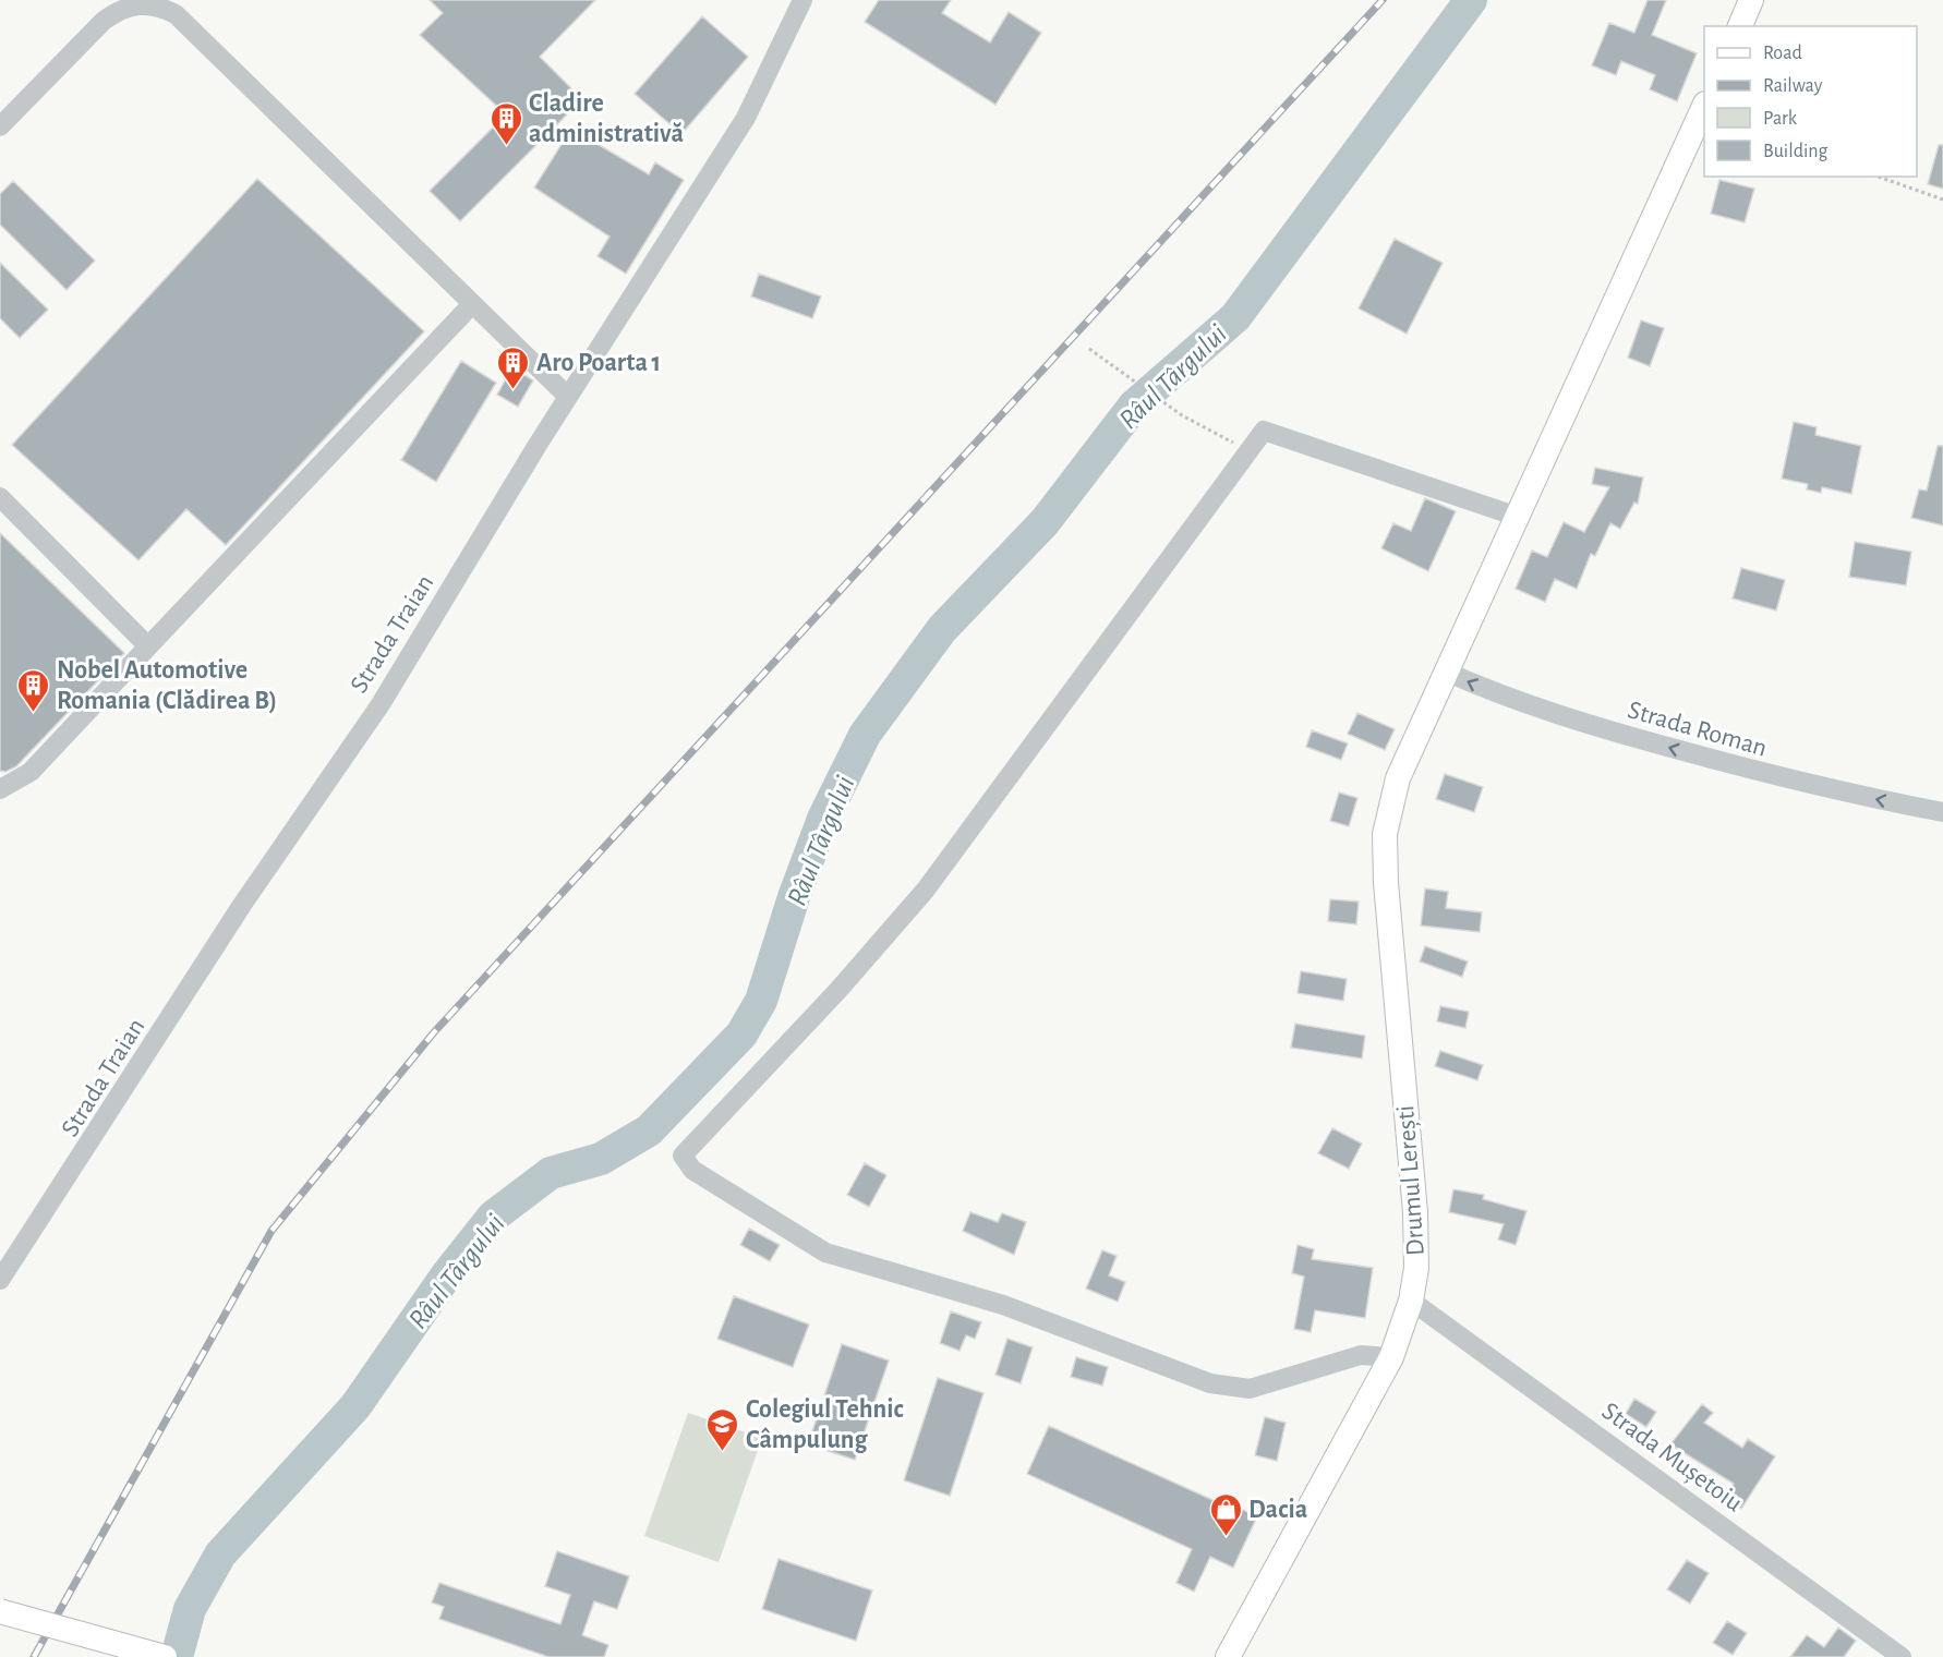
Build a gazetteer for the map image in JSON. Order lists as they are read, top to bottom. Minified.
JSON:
{"streets":{"main road":["Drumul Lerești"],"street":["Strada Traian","Strada Roman","Strada Mușetoiu"]},"crossings":[["Strada Roman","Drumul Lerești"],["Drumul Lerești","Strada Mușetoiu"]],"one_way":["Strada Roman"],"water":["Râul Târgului"],"places":{"building":["Cladire administrativă","Aro Poarta 1","Nobel Automotive Romania (Clădirea B)"],"school or university":["Colegiul Tehnic Câmpulung"],"shop":["Dacia"]},"legend":["Road","Railway","Park","Building"]}
